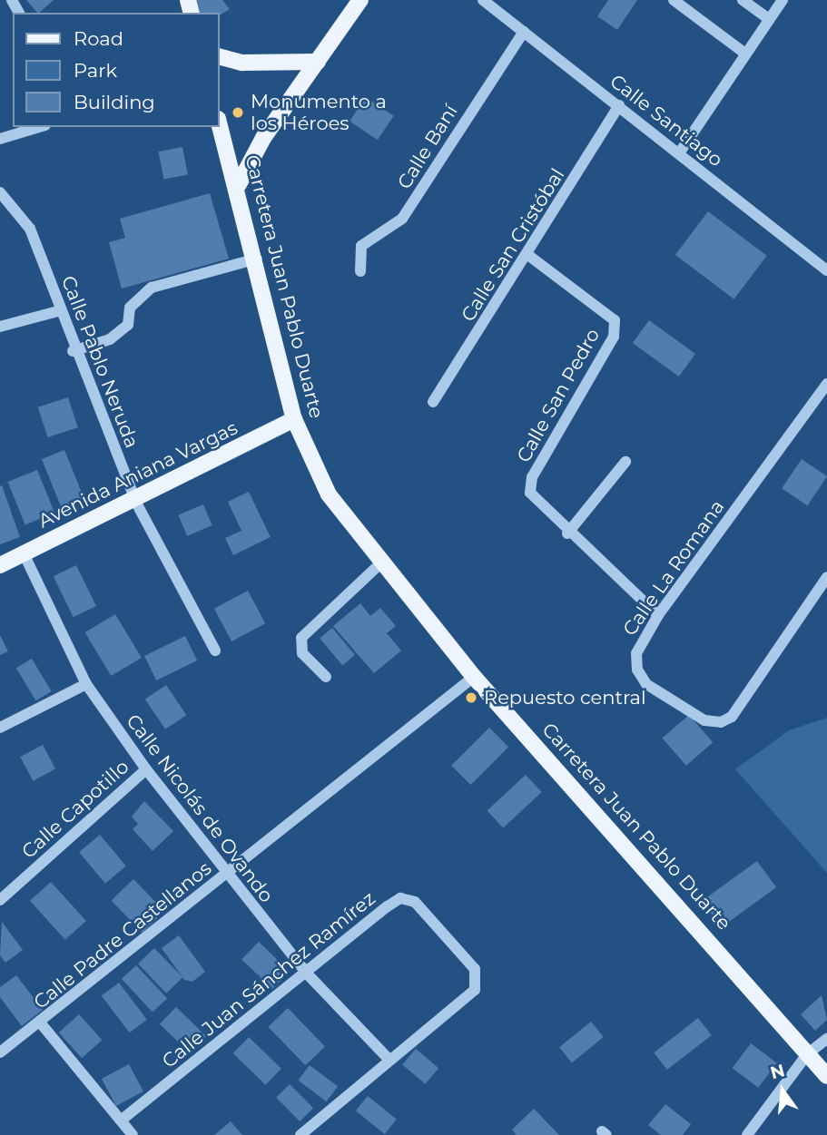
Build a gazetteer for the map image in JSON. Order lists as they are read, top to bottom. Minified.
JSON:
{"streets":{"main road":["Carretera Juan Pablo Duarte","Avenida Aniana Vargas"],"street":["Calle Santiago","Calle Baní","Calle San Cristóbal","Calle Pablo Neruda","Calle San Pedro","Calle La Romana","Calle Nicolás de Ovando","Calle Capotillo","Calle Padre Castellanos","Calle Juan Sánchez Ramírez"]},"crossings":[["Calle Santiago","Calle Baní"],["Calle Santiago","Calle San Cristóbal"],["Calle San Cristóbal","Calle San Pedro"],["Carretera Juan Pablo Duarte","Avenida Aniana Vargas"],["Carretera Juan Pablo Duarte","Calle Padre Castellanos"],["Calle Pablo Neruda","Avenida Aniana Vargas"],["Calle San Pedro","Calle La Romana"],["Avenida Aniana Vargas","Calle Nicolás de Ovando"],["Calle Nicolás de Ovando","Calle Capotillo"],["Calle Nicolás de Ovando","Calle Padre Castellanos"],["Calle Nicolás de Ovando","Calle Juan Sánchez Ramírez"]],"places":["Monumento a los Héroes","Repuesto central"],"legend":["Road","Park","Building"],"north":"top"}
